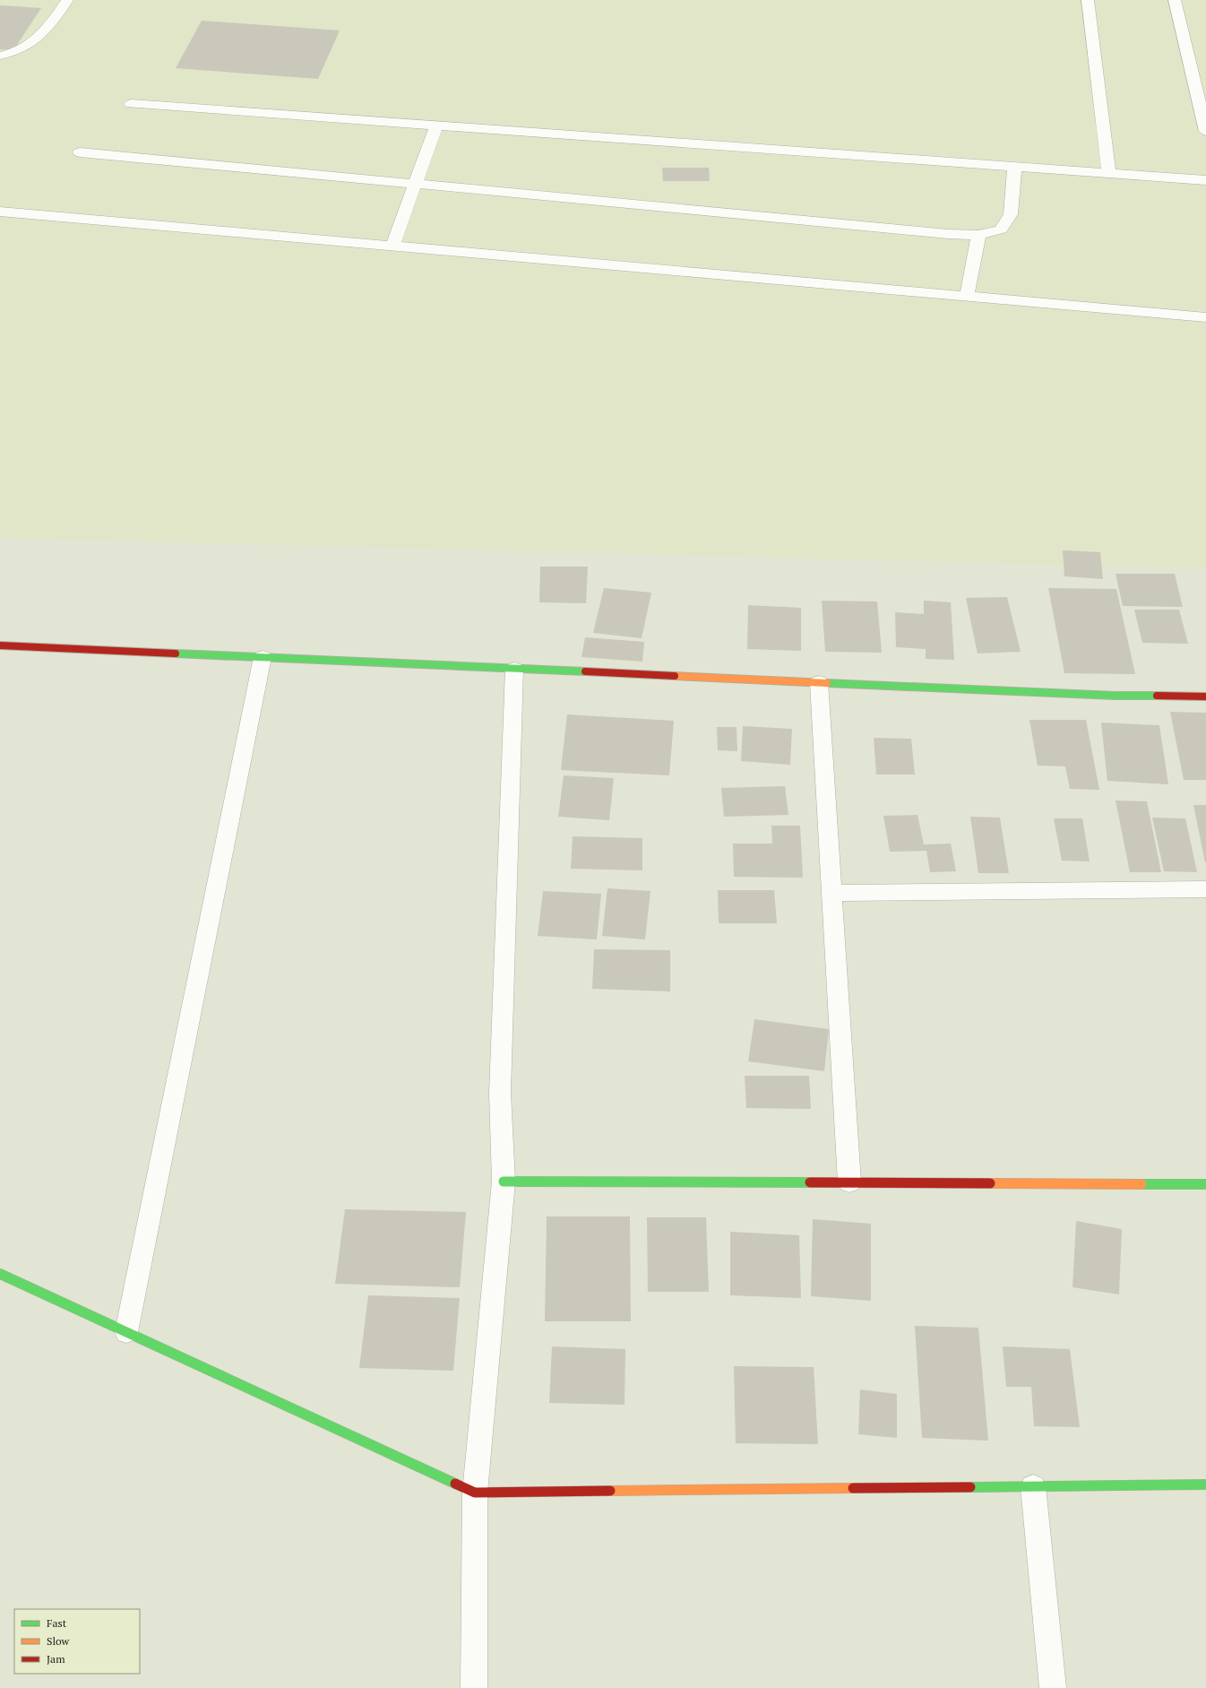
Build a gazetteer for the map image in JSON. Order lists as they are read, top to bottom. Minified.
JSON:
{"legend":["Fast","Slow","Jam"]}
